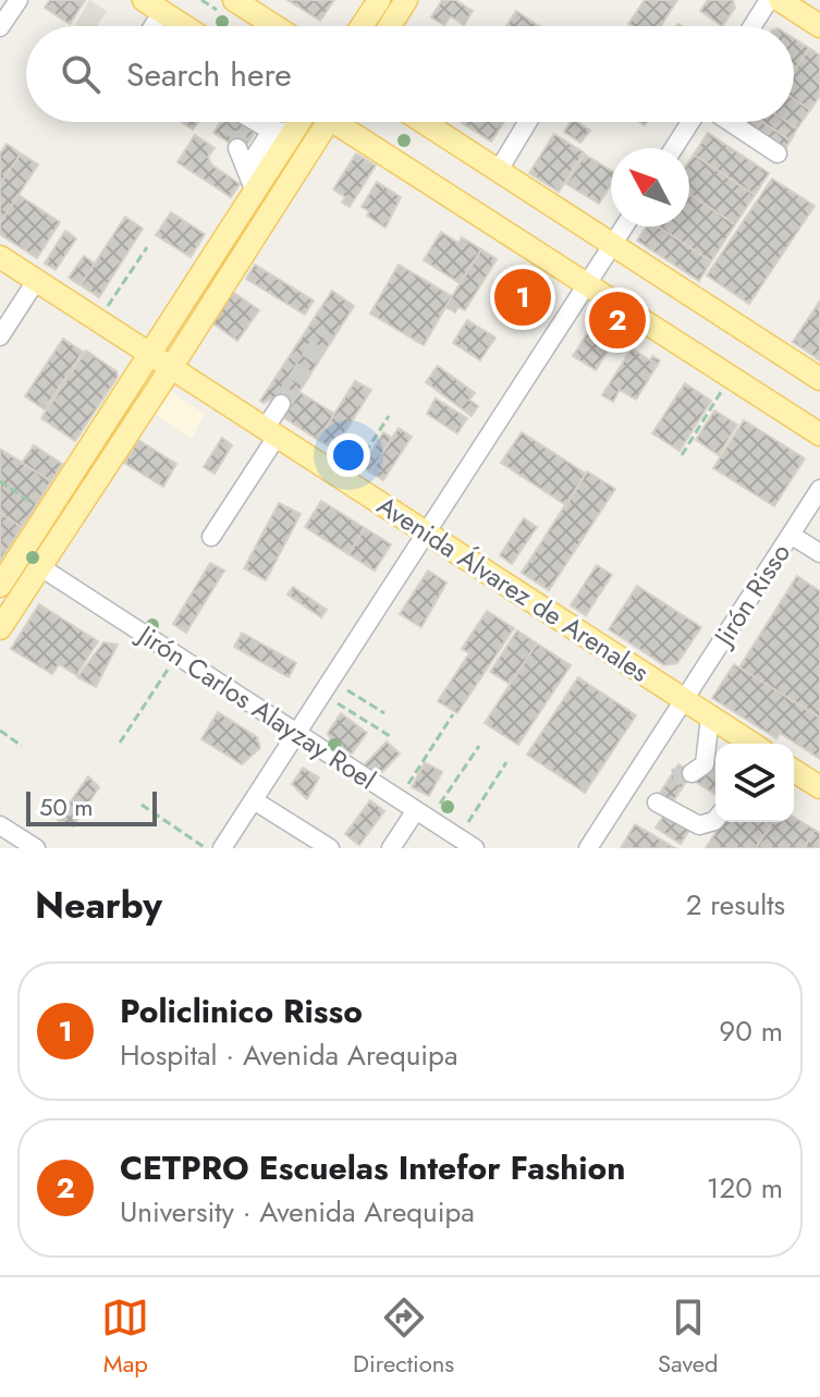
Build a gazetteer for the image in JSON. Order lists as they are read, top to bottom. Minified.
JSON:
{"streets":{"main road":["Avenida Álvarez de Arenales"],"street":["Jirón Risso","Jirón Carlos Alayzay Roel"]},"crossings":[["Avenida Álvarez de Arenales","Jirón Risso"]],"scale_bar":"50 m","north":"top left","page":{"search":"Search here","pins":["1","2"],"scale":"50 m","heading":["Nearby","2 results"],"list":[{"mark":"1","name":"Policlinico Risso","note":"Hospital · Avenida Arequipa","value":"90 m"},{"mark":"2","name":"CETPRO Escuelas Intefor Fashion","note":"University · Avenida Arequipa","value":"120 m"}],"nav":["Map","Directions","Saved"]}}
